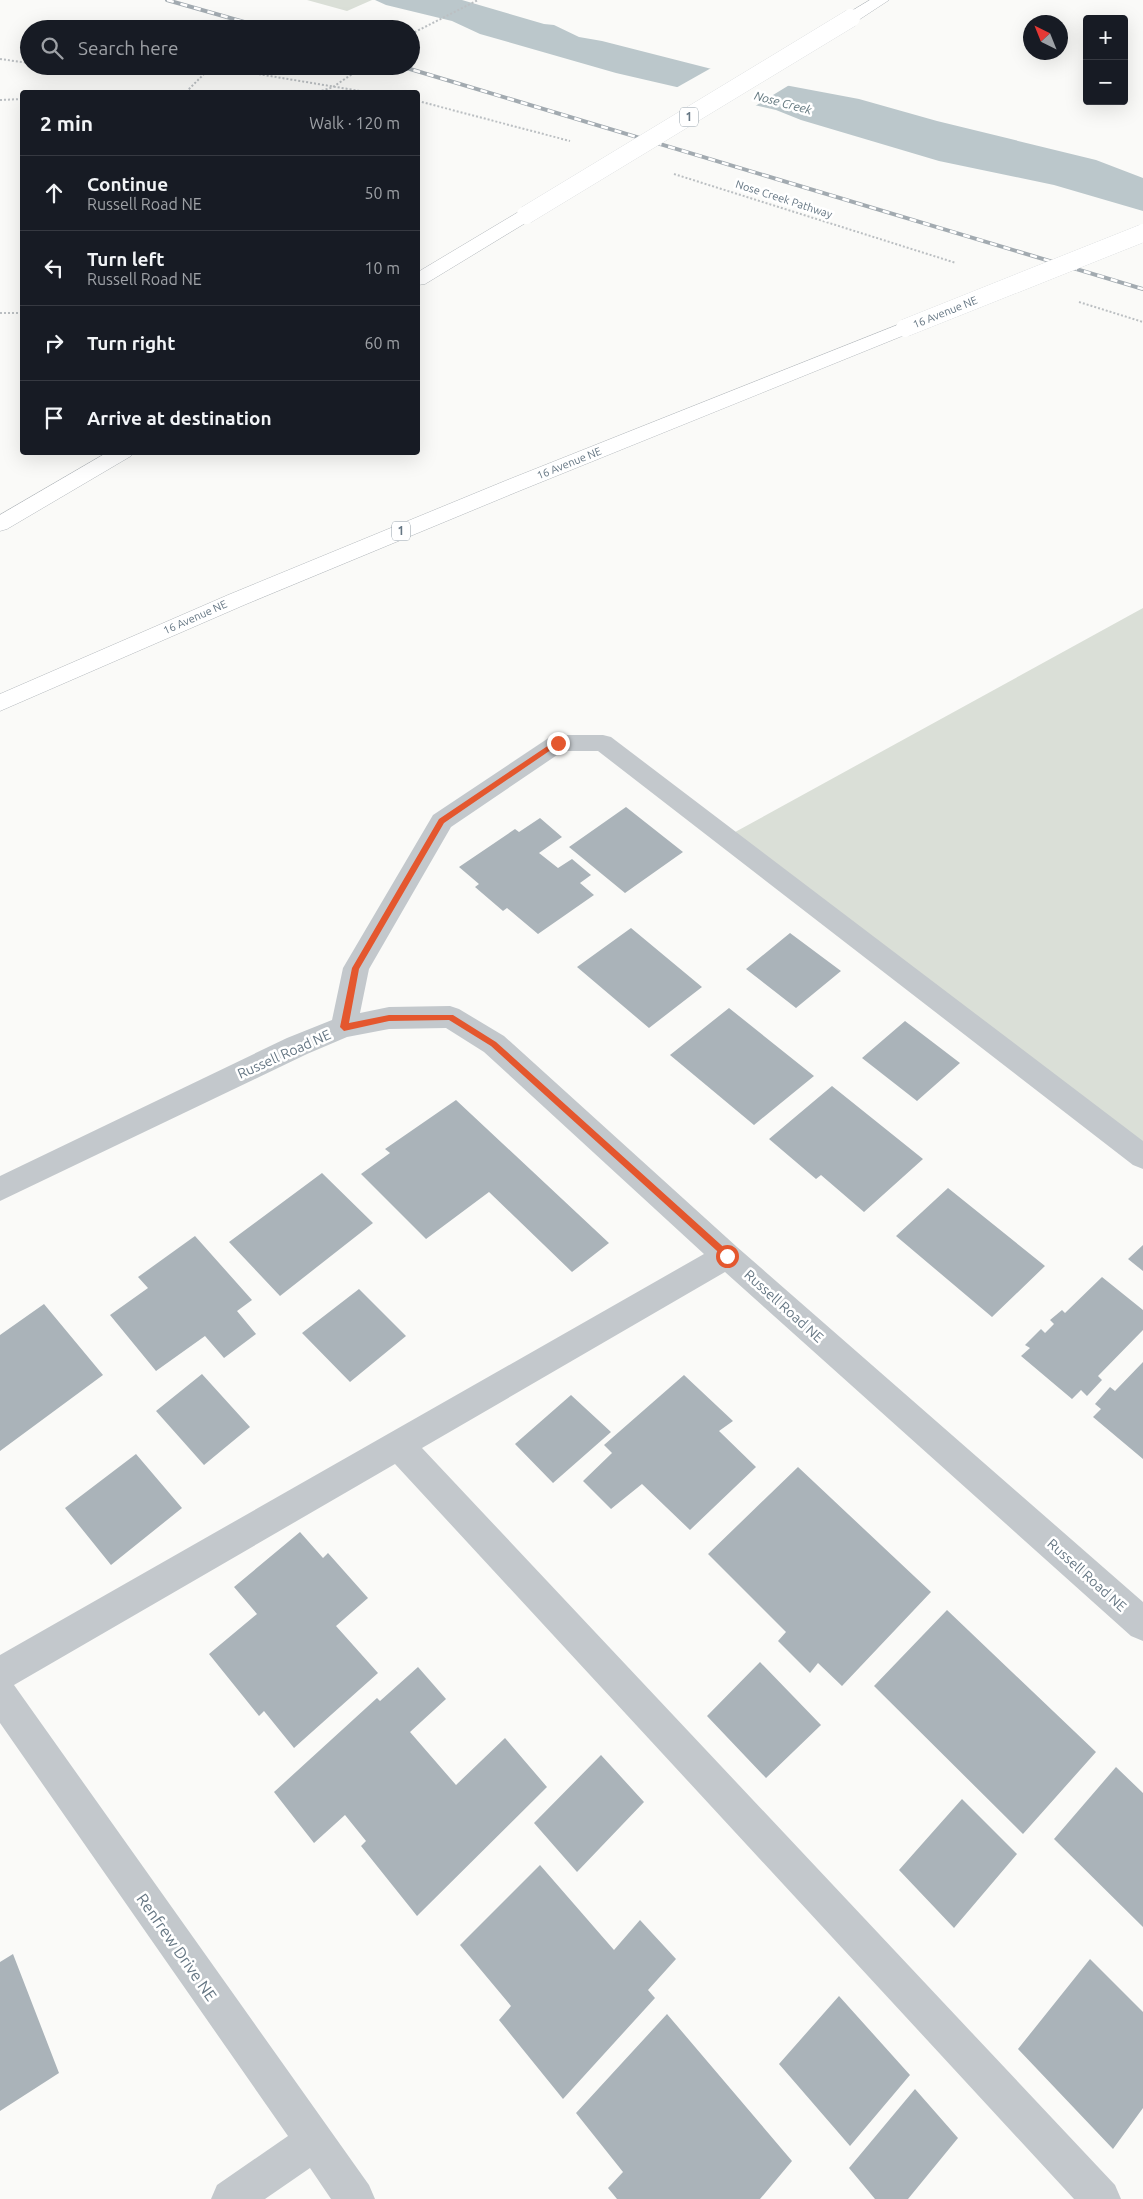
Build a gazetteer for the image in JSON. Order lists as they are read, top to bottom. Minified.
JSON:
{"streets":{"highway":["1","16 Avenue NE"],"street":["Russell Road NE","Renfrew Drive NE"],"path":["Nose Creek Pathway"]},"water":["Nose Creek"],"north":"top left","page":{"map_buttons":["+","−"],"search":"Search here","heading":["2 min","Walk · 120 m"],"list":[["Continue","Russell Road NE","50 m"],["Turn left","Russell Road NE","10 m"],["Turn right","60 m"],"Arrive at destination"]}}
